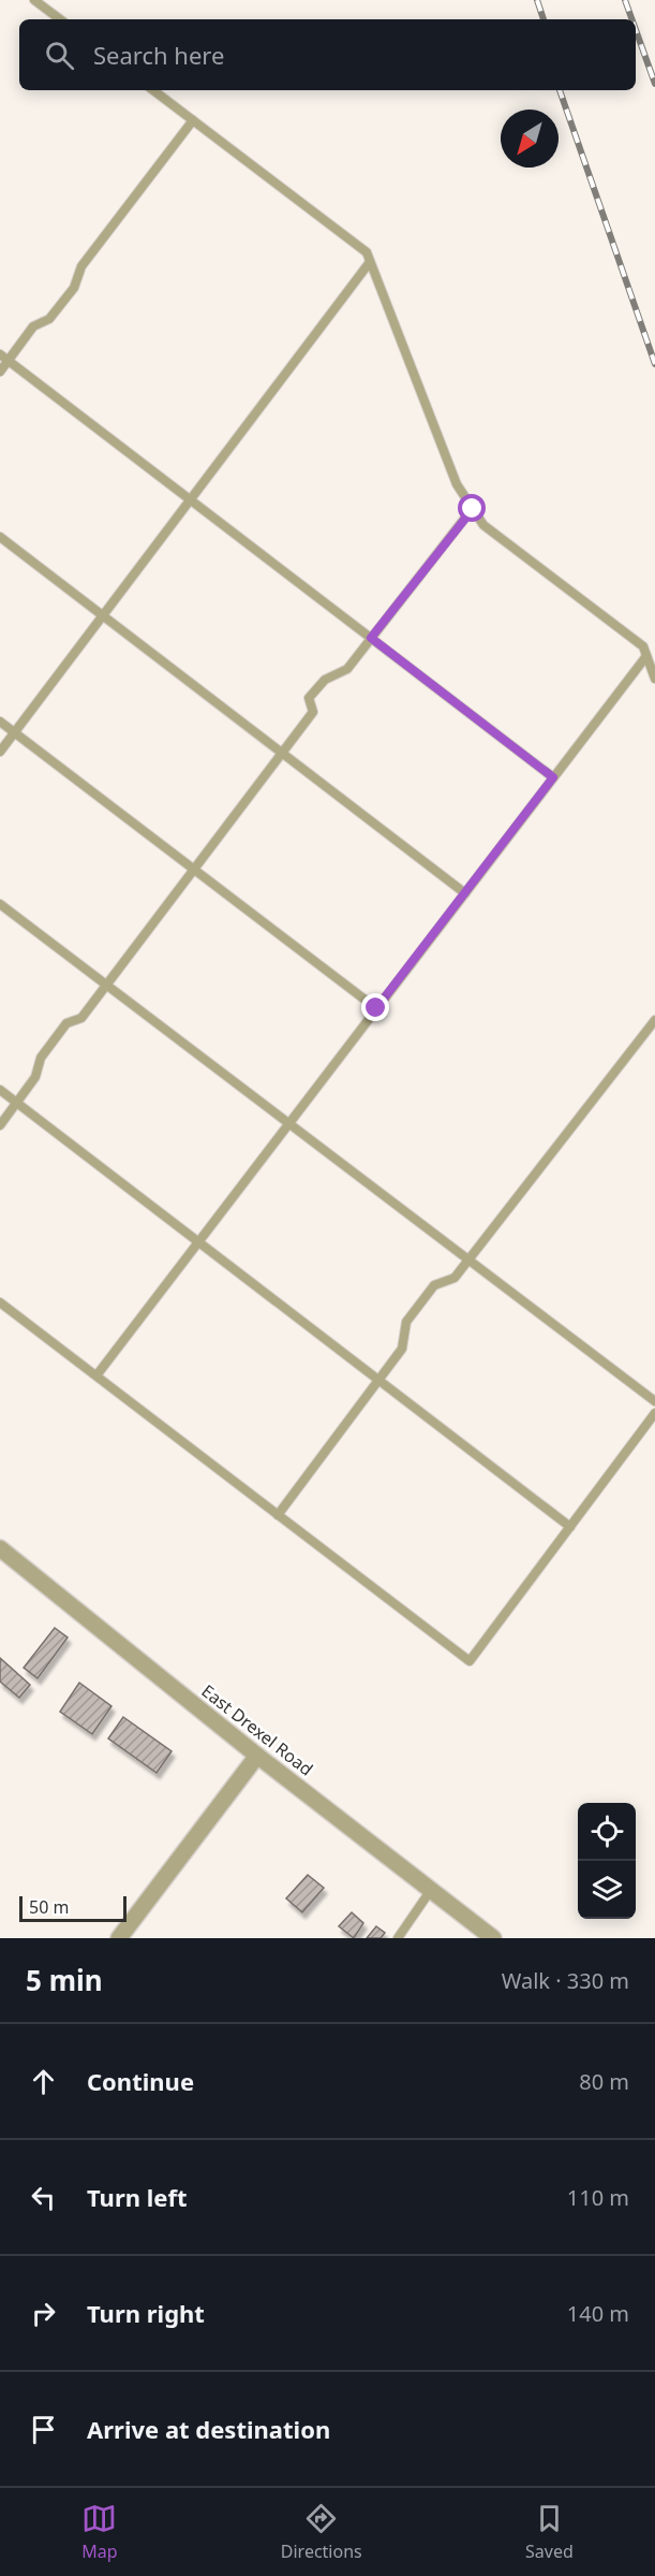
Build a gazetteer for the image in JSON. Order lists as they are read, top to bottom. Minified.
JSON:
{"streets":{"street":["East Drexel Road"]},"scale_bar":"50 m","north":"bottom left","page":{"search":"Search here","scale":"50 m","heading":["5 min","Walk · 330 m"],"list":[["Continue","80 m"],["Turn left","110 m"],["Turn right","140 m"],"Arrive at destination"],"nav":["Map","Directions","Saved"]}}
